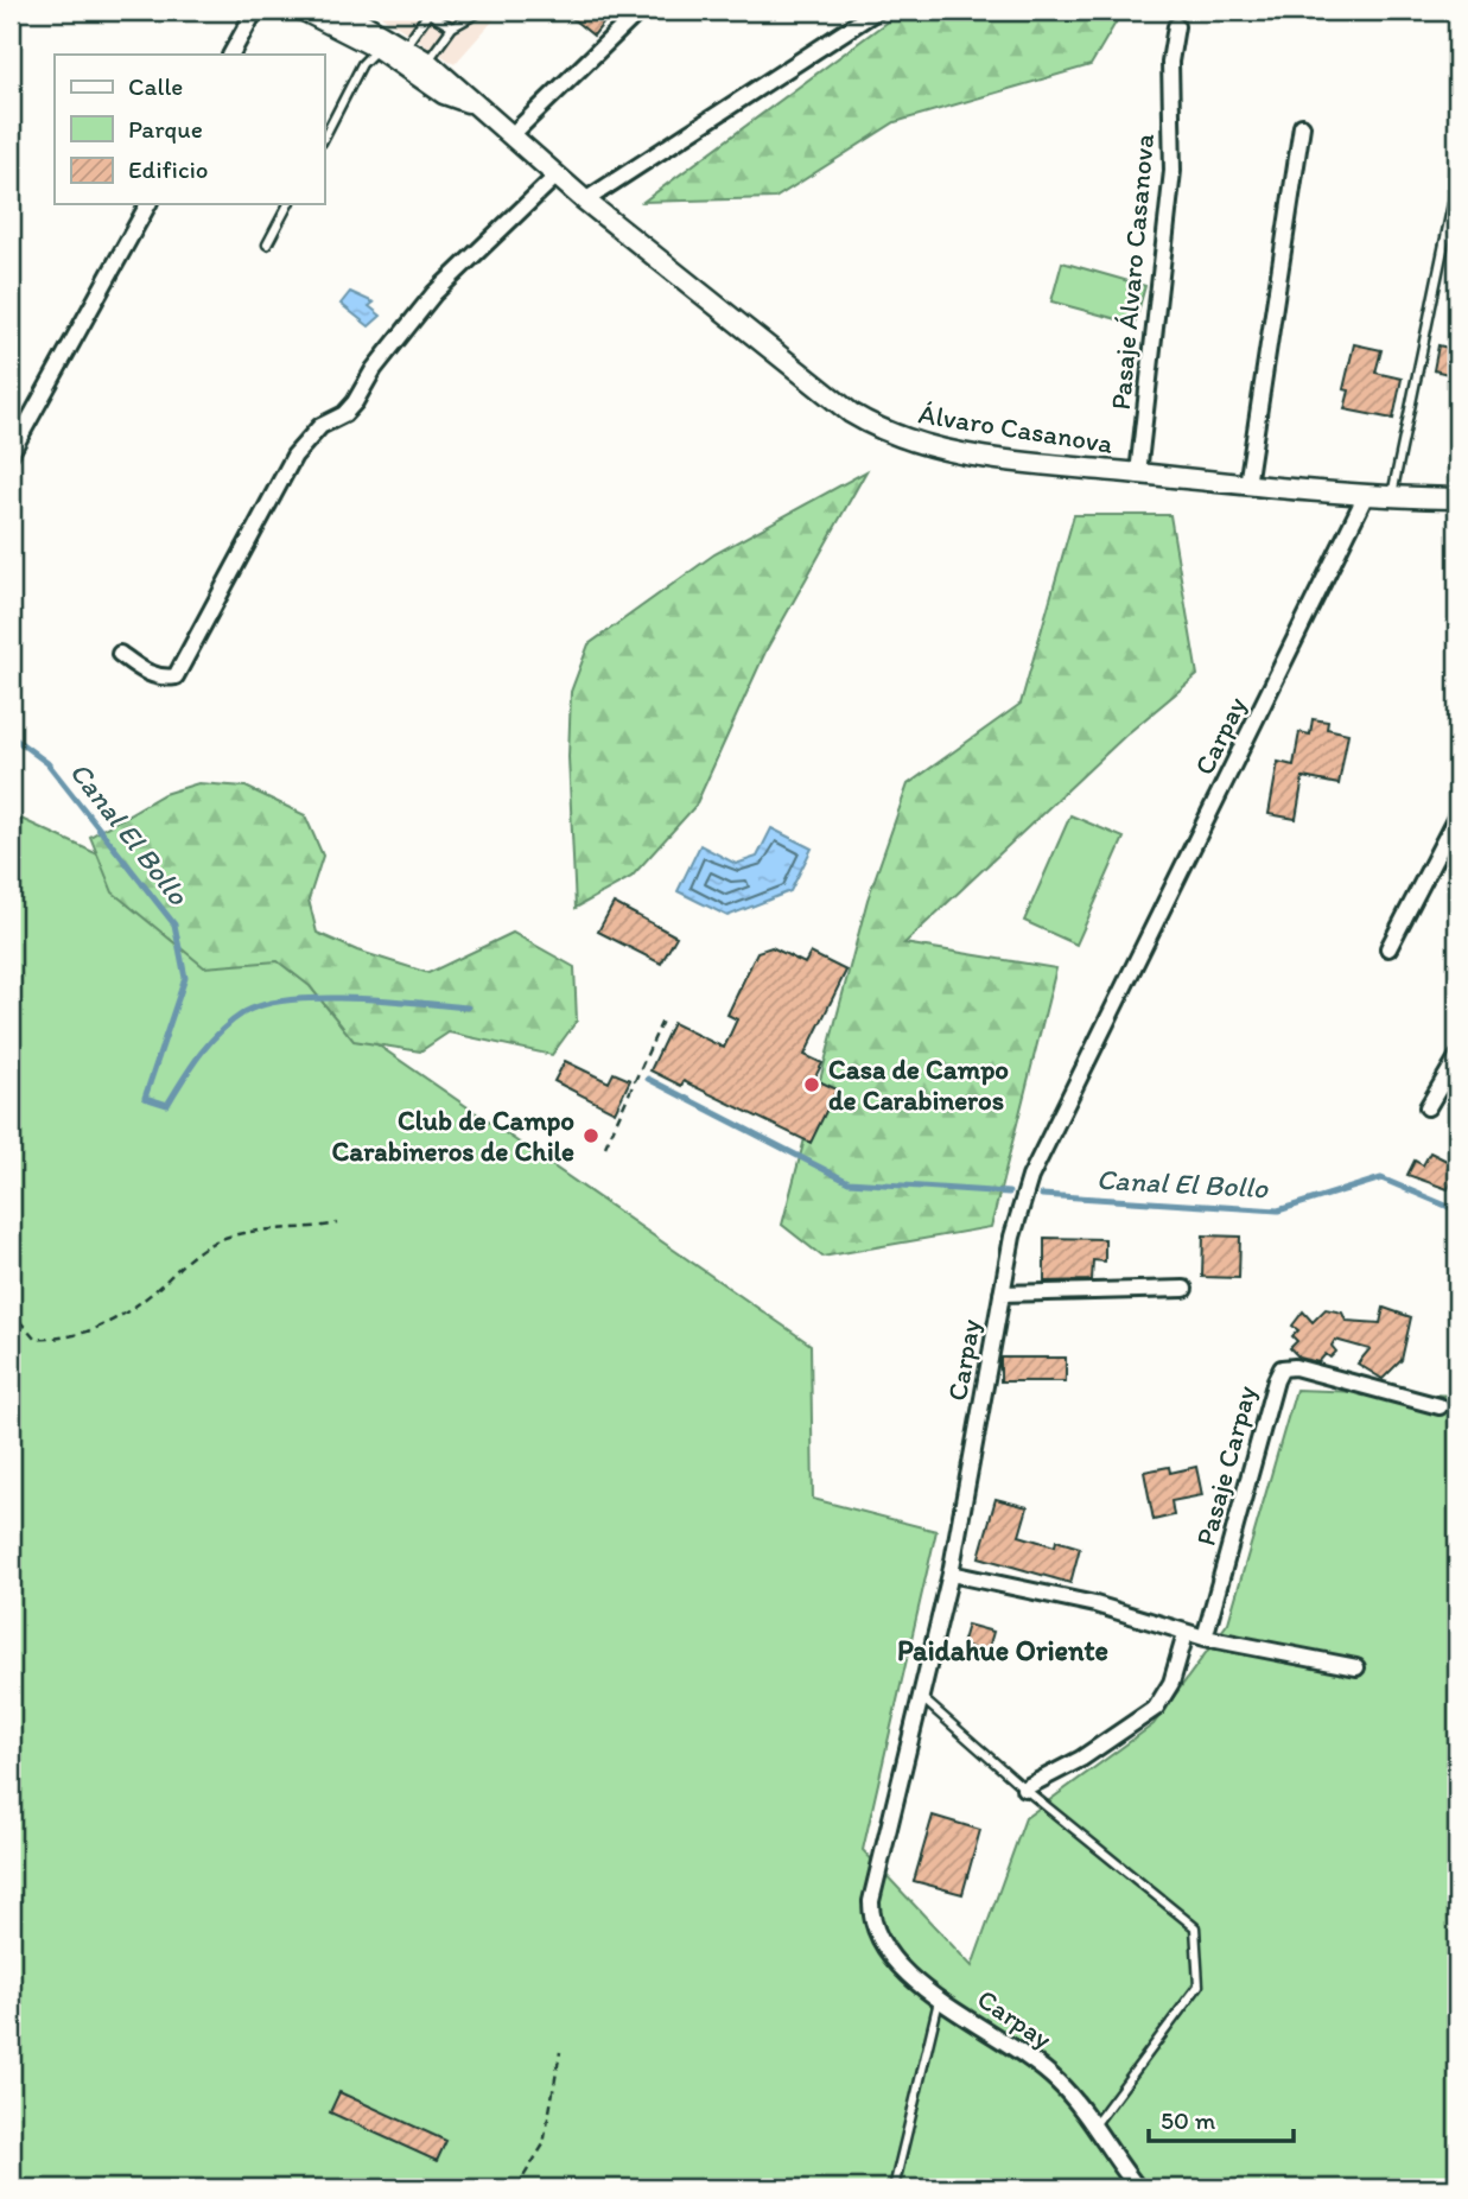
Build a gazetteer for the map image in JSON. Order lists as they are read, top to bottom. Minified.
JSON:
{"streets":{"street":["Pasaje Álvaro Casanova","Álvaro Casanova","Carpay","Pasaje Carpay"]},"crossings":[["Pasaje Álvaro Casanova","Álvaro Casanova"],["Álvaro Casanova","Carpay"]],"districts":["Paidahue Oriente"],"water":["Canal El Bollo"],"places":["Casa de Campo de Carabineros","Club de Campo Carabineros de Chile"],"legend":["Calle","Parque","Edificio"],"scale_bar":"50 m"}
